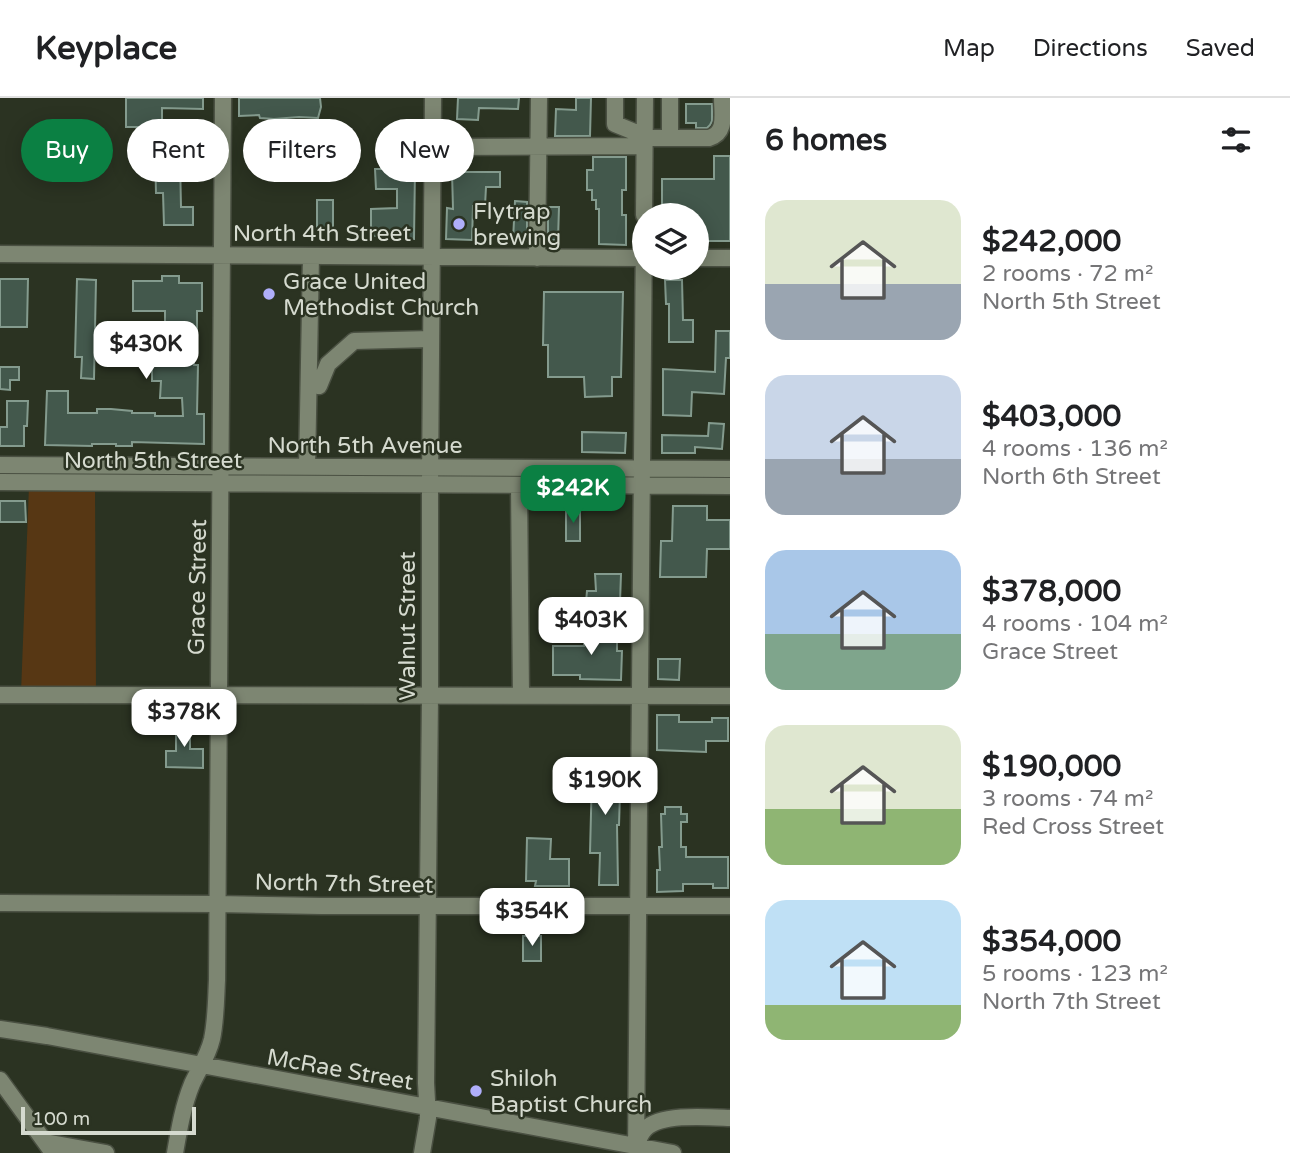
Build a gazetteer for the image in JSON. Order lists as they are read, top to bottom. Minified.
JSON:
{"streets":{"street":["North 4th Street","North 5th Avenue","North 5th Street","Grace Street","Walnut Street","North 7th Street","McRae Street"]},"crossings":[["North 4th Street","Grace Street"],["North 4th Street","Walnut Street"],["North 5th Avenue","North 5th Street"],["North 5th Avenue","Grace Street"],["North 5th Avenue","Walnut Street"],["North 5th Street","Grace Street"],["North 5th Street","Walnut Street"],["Grace Street","North 7th Street"],["Grace Street","McRae Street"],["Walnut Street","North 7th Street"],["Walnut Street","McRae Street"]],"places":["Flytrap brewing","Grace United Methodist Church","Shiloh Baptist Church"],"scale_bar":"100 m","page":{"header":"Keyplace","nav":["Map","Directions","Saved"],"heading":"6 homes","chip":["Buy","Rent","Filters","New"],"list":[{"name":"$242,000","note":"2 rooms · 72 m² · North 5th Street"},{"name":"$403,000","note":"4 rooms · 136 m² · North 6th Street"},{"name":"$378,000","note":"4 rooms · 104 m² · Grace Street"},{"name":"$190,000","note":"3 rooms · 74 m² · Red Cross Street"},{"name":"$354,000","note":"5 rooms · 123 m² · North 7th Street"}],"price":["$430K","$242K","$403K","$378K","$190K","$354K"],"scale":"100 m"}}
